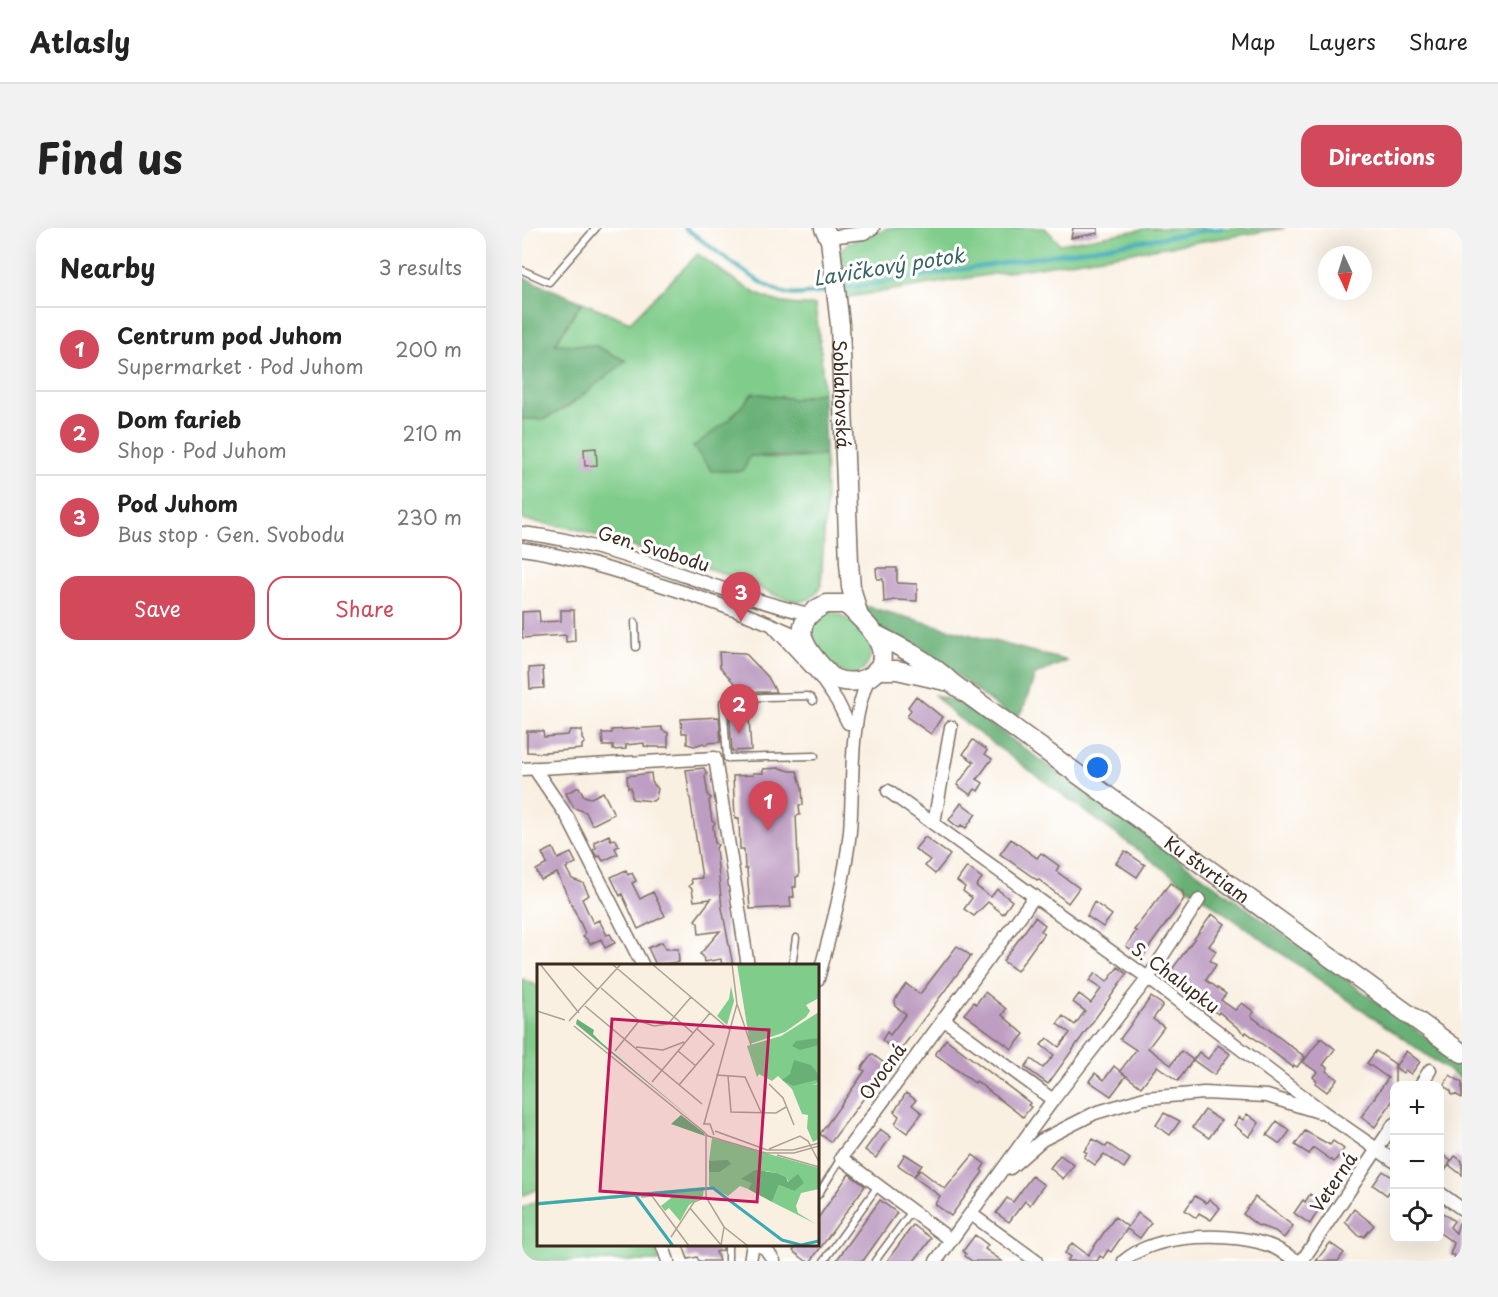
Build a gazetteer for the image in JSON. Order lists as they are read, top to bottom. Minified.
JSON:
{"streets":{"street":["Soblahovská","Gen. Svobodu","Ku štvrtiam","S. Chalupku","Ovocná","Veterná"]},"crossings":[["Soblahovská","Gen. Svobodu"],["Soblahovská","Ku štvrtiam"],["Gen. Svobodu","Ku štvrtiam"],["S. Chalupku","Ovocná"],["S. Chalupku","Veterná"]],"water":["Lavičkový potok"],"north":"bottom","page":{"header":"Atlasly","nav":["Map","Layers","Share"],"title":"Find us","buttons":["Directions",["Save","Share"]],"heading":["Nearby","3 results"],"list":[{"mark":"1","name":"Centrum pod Juhom","note":"Supermarket · Pod Juhom","value":"200 m"},{"mark":"2","name":"Dom farieb","note":"Shop · Pod Juhom","value":"210 m"},{"mark":"3","name":"Pod Juhom","note":"Bus stop · Gen. Svobodu","value":"230 m"}],"pins":["3","2","1"],"map_buttons":["+","−"]}}
